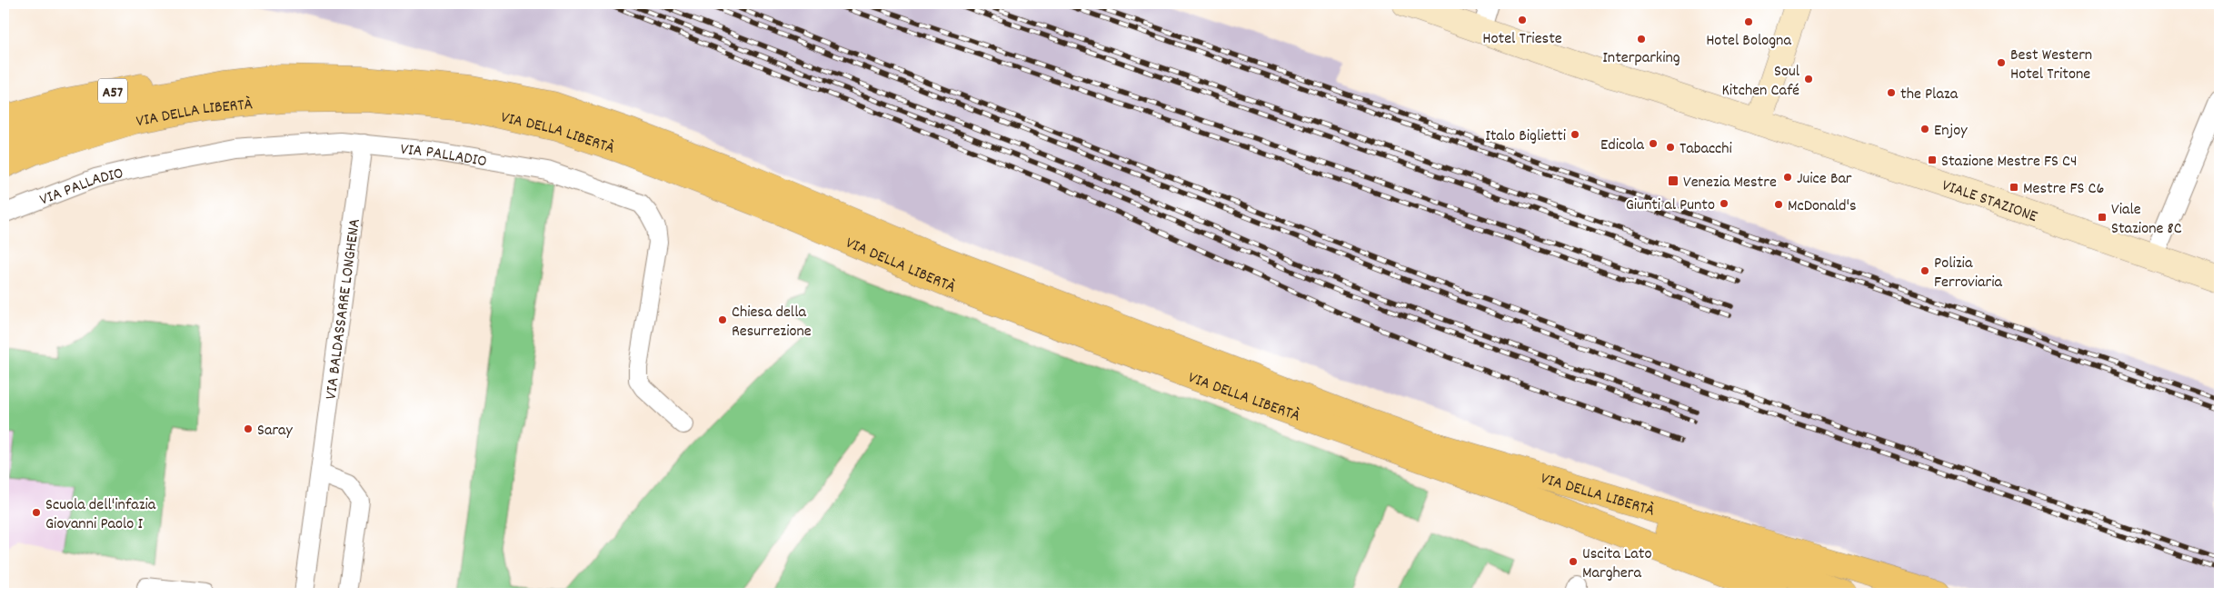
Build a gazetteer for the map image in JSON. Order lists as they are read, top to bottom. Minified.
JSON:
{"streets":{"highway":["A57","VIA DELLA LIBERTÀ"],"street":["VIA PALLADIO","VIALE STAZIONE","VIA BALDASSARRE LONGHENA"]},"crossings":[["A57","VIA DELLA LIBERTÀ"],["VIA PALLADIO","VIA BALDASSARRE LONGHENA"]],"places":{"other":["Hotel Trieste","Hotel Bologna","Interparking","Best Western Hotel Tritone","Soul Kitchen Café","the Plaza","Enjoy","Italo Biglietti","Edicola","Tabacchi","Juice Bar","Giunti al Punto","McDonald's","Polizia Ferroviaria","Chiesa della Resurrezione","Saray","Scuola dell'infazia Giovanni Paolo I","Uscita Lato Marghera"],"transit":["Stazione Mestre FS C4","Venezia Mestre","Mestre FS C6","Viale Stazione 8C"]}}
